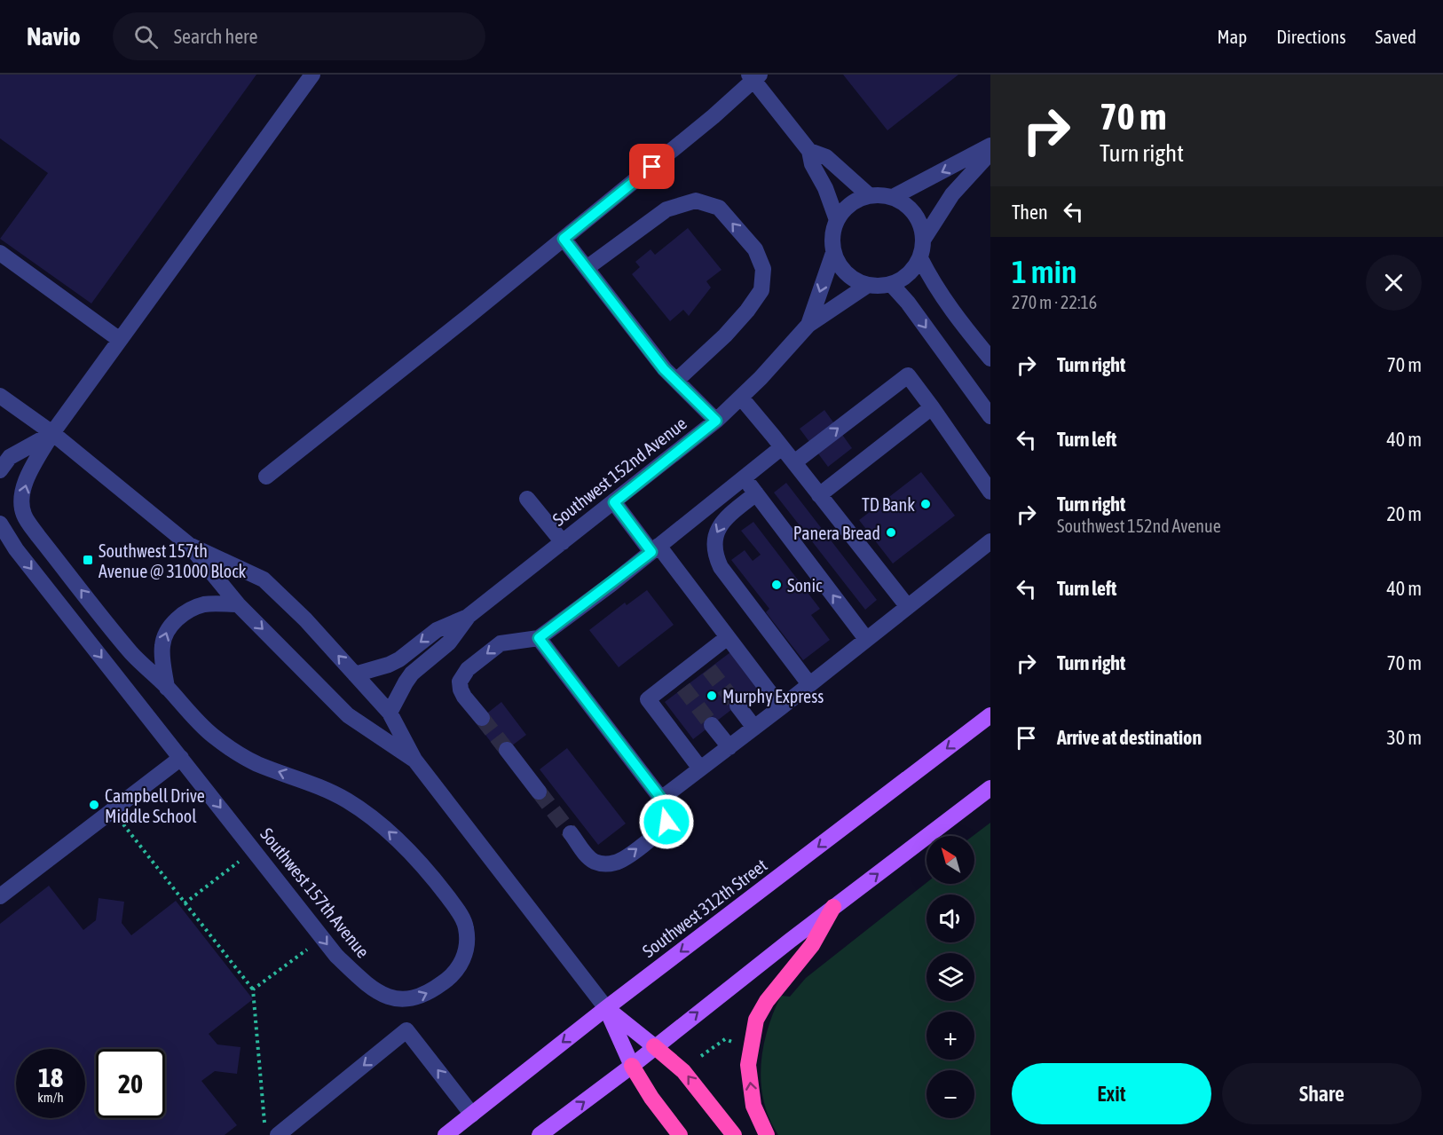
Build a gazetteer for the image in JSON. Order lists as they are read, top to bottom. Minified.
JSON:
{"streets":{"main road":["Southwest 312th Street"],"street":["Southwest 152nd Avenue","Southwest 157th Avenue"]},"places":{"other":["TD Bank","Panera Bread","Sonic","Murphy Express","Campbell Drive Middle School"],"transit":["Southwest 157th Avenue @ 31000 Block"]},"north":"top left","page":{"header":"Navio","search":"Search here","nav":["Map","Directions","Saved"],"turn":["70 m","Turn right"],"then":"Then","heading":["1 min","270 m · 22:16"],"list":[{"name":"Turn right","value":"70 m"},{"name":"Turn left","value":"40 m"},{"name":"Turn right","note":"Southwest 152nd Avenue","value":"20 m"},{"name":"Turn left","value":"40 m"},{"name":"Turn right","value":"70 m"},{"name":"Arrive at destination","value":"30 m"}],"map_buttons":["+","−"],"speed":"18 km/h","limit":"20","buttons":["Exit","Share"]}}
